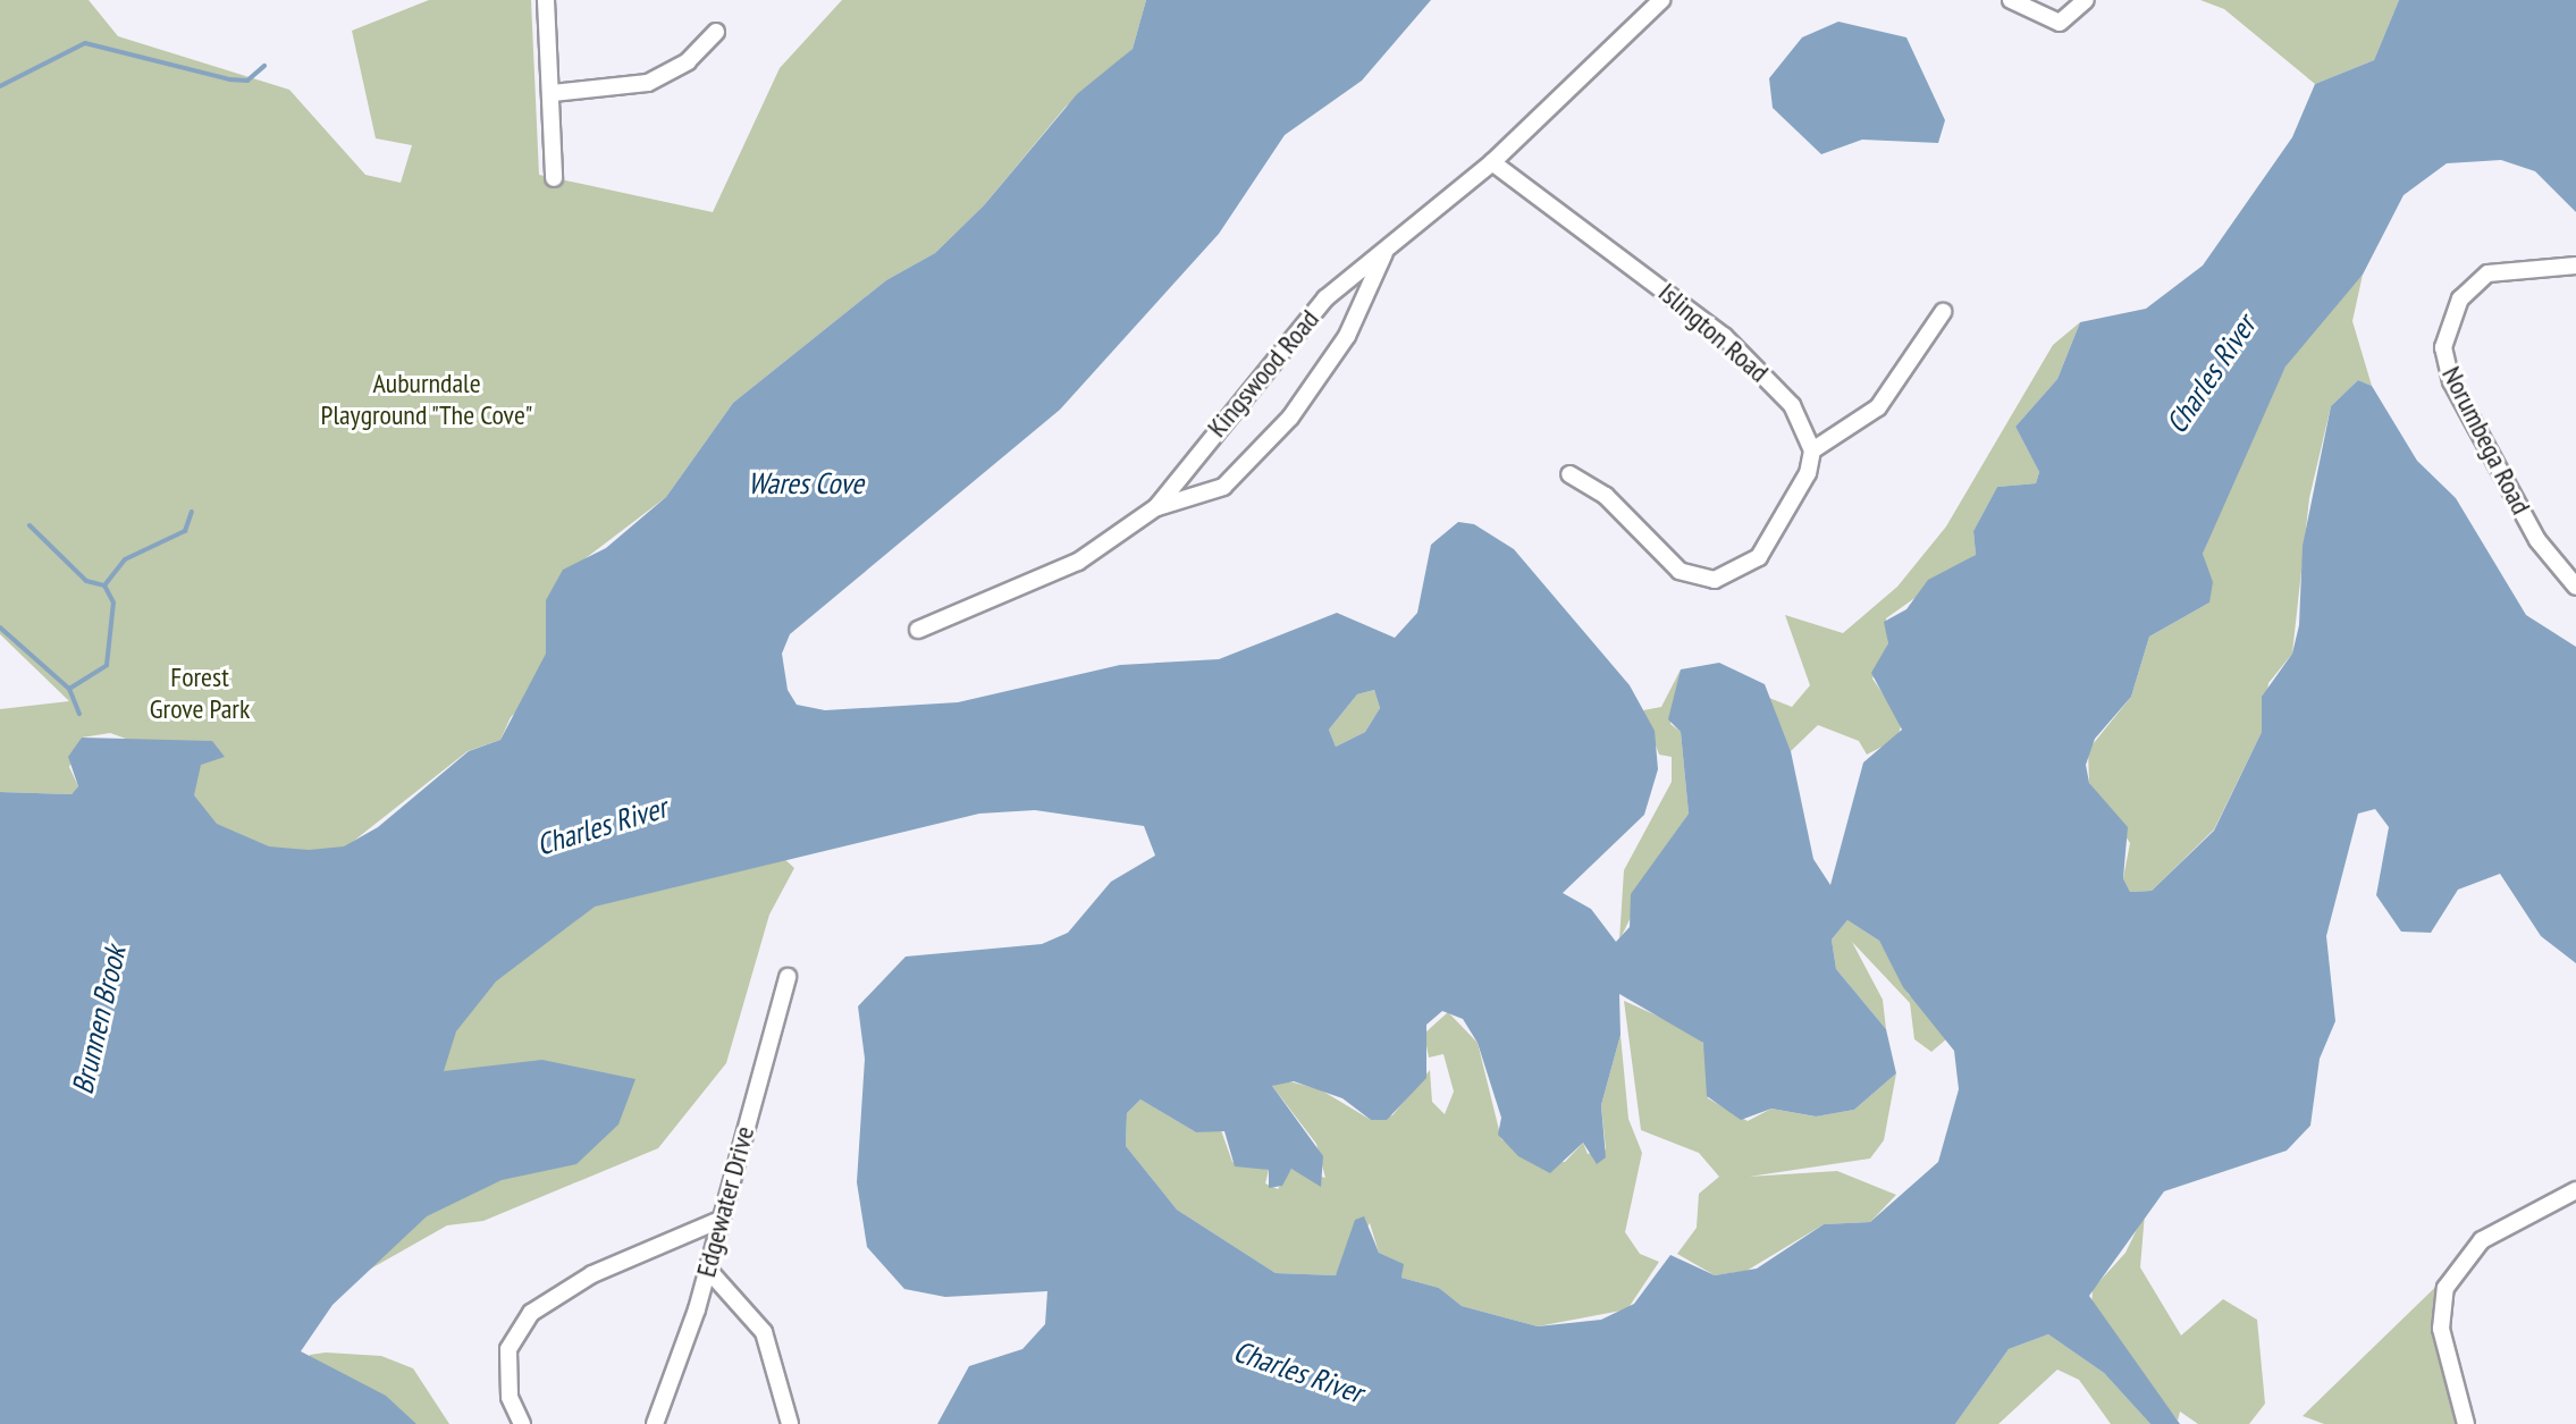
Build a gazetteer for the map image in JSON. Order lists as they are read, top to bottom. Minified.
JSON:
{"streets":{"street":["Islington Road","Kingswood Road","Norumbega Road","Edgewater Drive"]},"crossings":[["Islington Road","Kingswood Road"]],"water":["Charles River","Wares Cove","Brunnen Brook"],"parks":["Auburndale Playground \"The Cove\"","Forest Grove Park"]}
